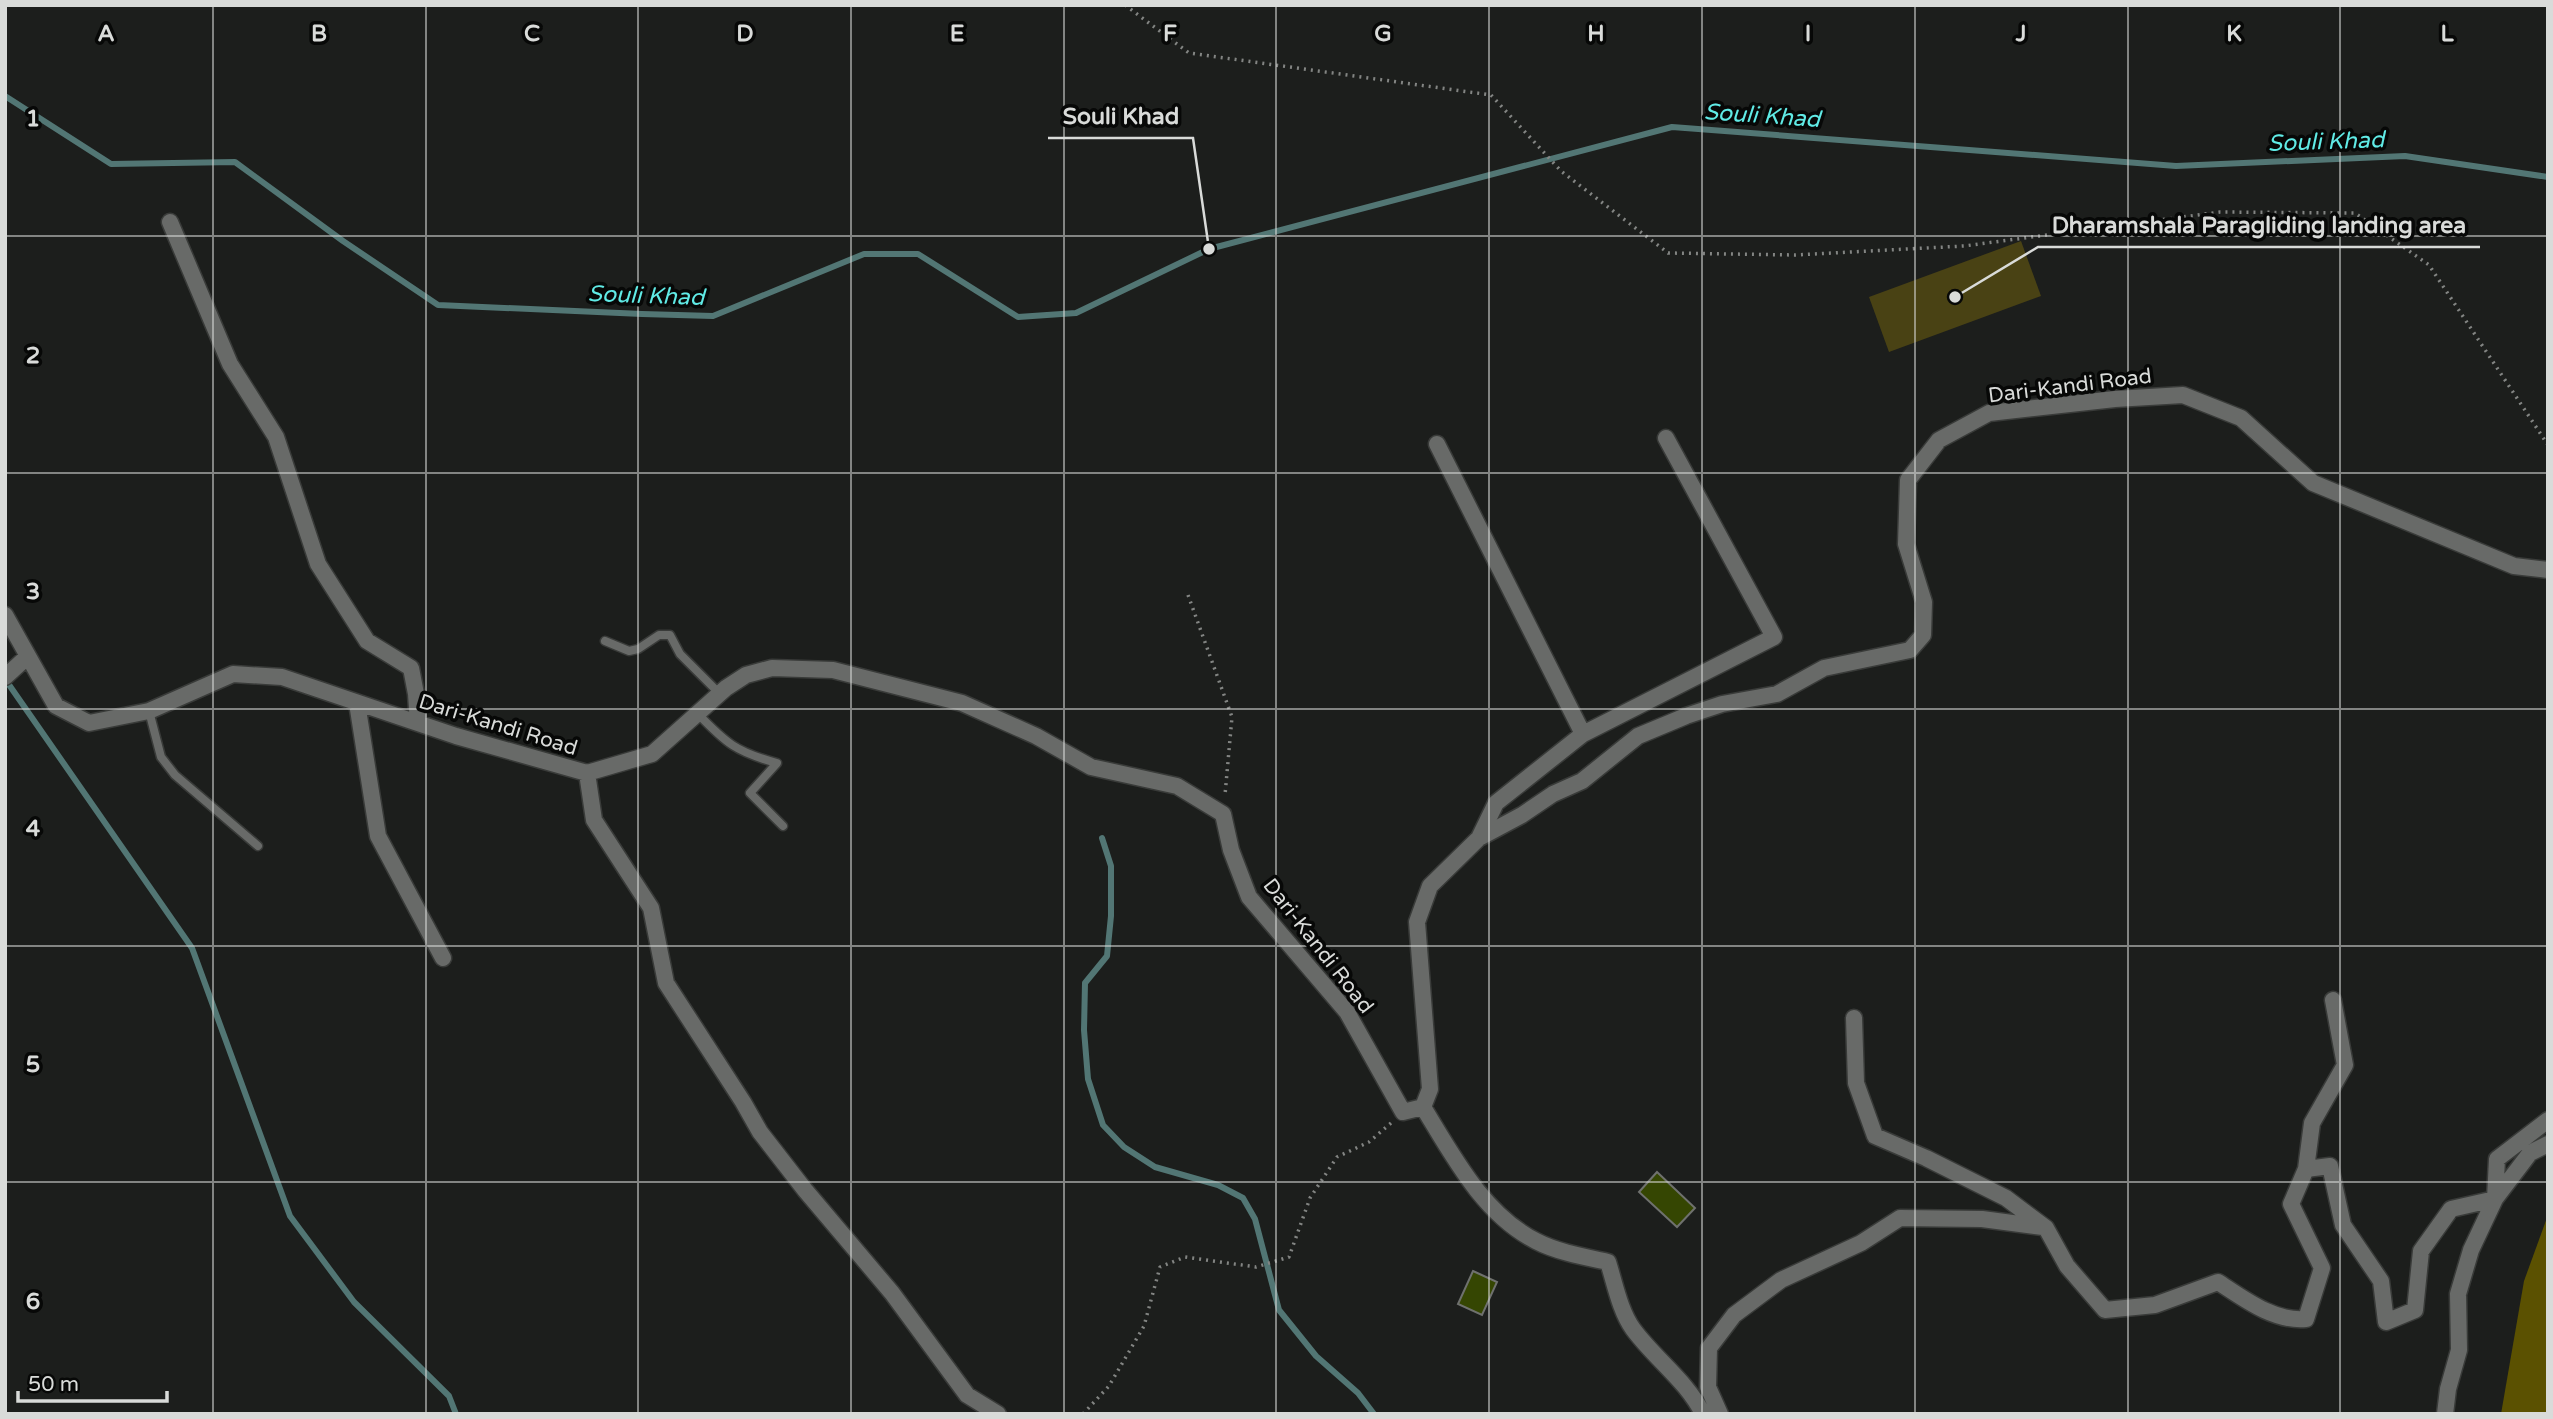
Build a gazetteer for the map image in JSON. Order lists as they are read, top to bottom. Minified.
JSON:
{"streets":{"street":["Dari-Kandi Road"]},"water":["Souli Khad"],"places":["Souli Khad","Dharamshala Paragliding landing area"],"scale_bar":"50 m","grid":{"columns":["A","B","C","D","E","F","G","H","I","J","K","L"],"rows":["1","2","3","4","5","6"]}}
